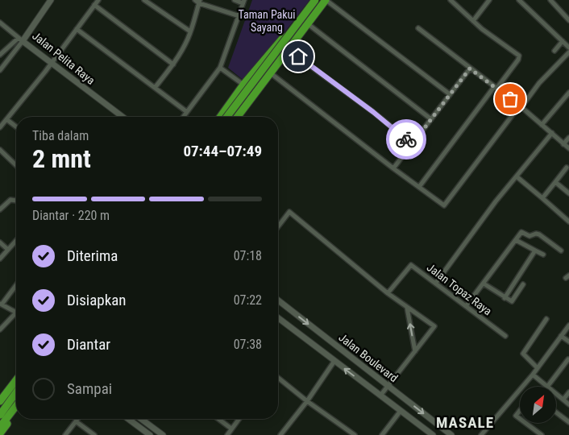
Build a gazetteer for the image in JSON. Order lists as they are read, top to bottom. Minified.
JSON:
{"streets":{"street":["Jalan Pelita Raya","Jalan Topaz Raya","Jalan Boulevard"]},"districts":["MASALE"],"parks":["Taman Pakui Sayang"],"north":"top right","page":{"heading":["2 mnt","Tiba dalam","07:44–07:49"],"bar":"Diantar · 220 m","list":[["Diterima","07:18"],["Disiapkan","07:22"],["Diantar","07:38"],"Sampai"]}}
